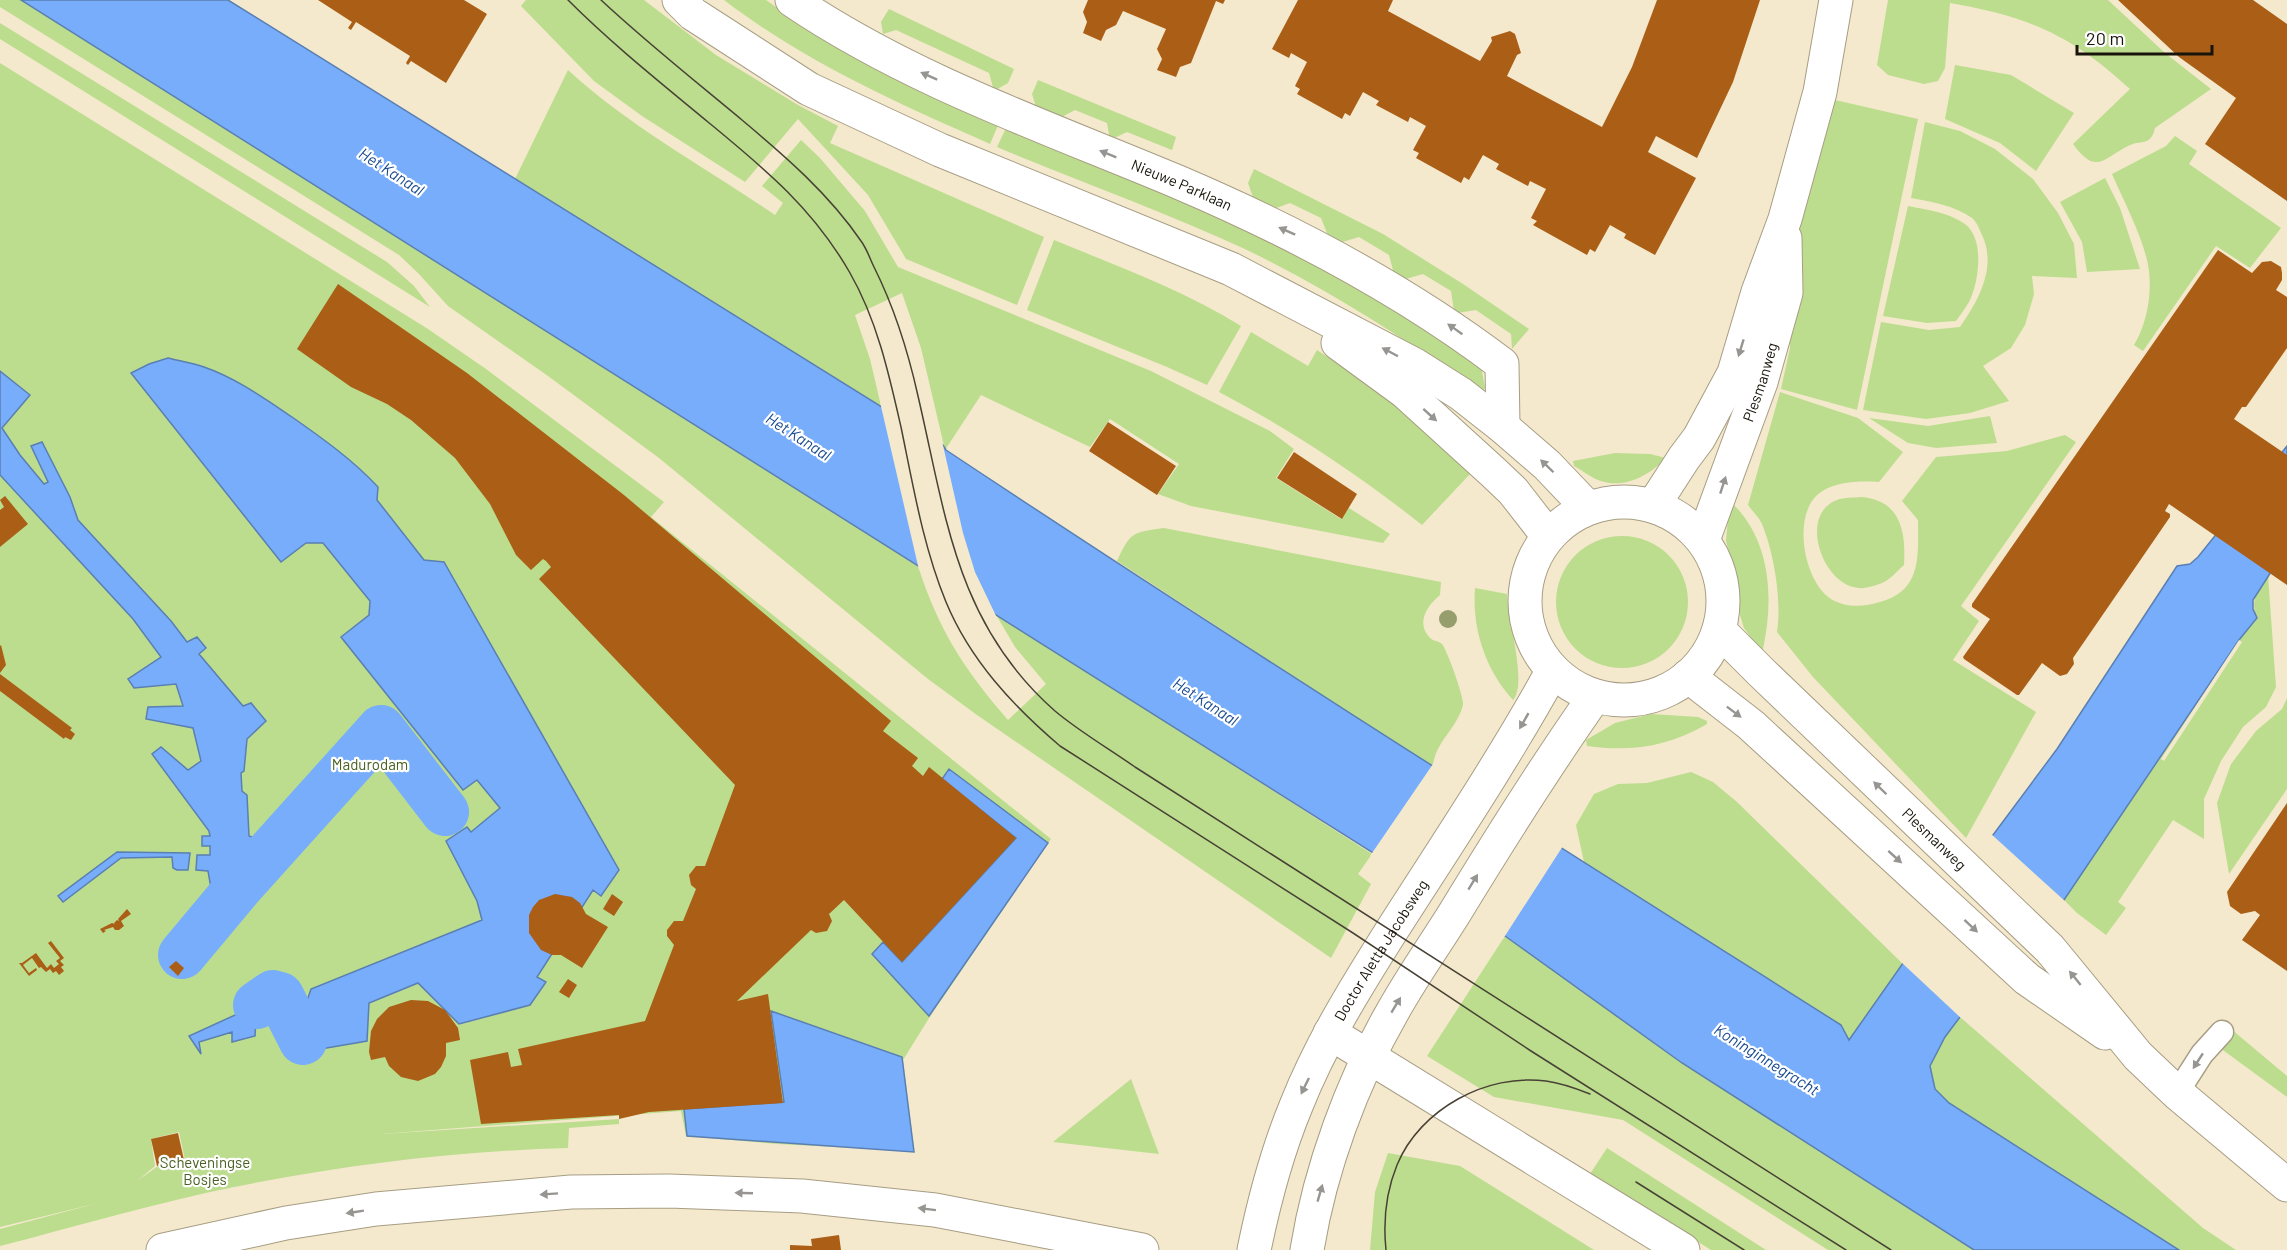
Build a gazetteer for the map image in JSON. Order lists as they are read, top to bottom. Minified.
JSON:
{"streets":{"main road":["Nieuwe Parklaan","Plesmanweg","Doctor Aletta Jacobsweg"]},"crossings":[["Plesmanweg","Doctor Aletta Jacobsweg"]],"water":["Het Kanaal","Koninginnegracht"],"parks":["Madurodam","Scheveningse Bosjes"],"scale_bar":"20 m"}
